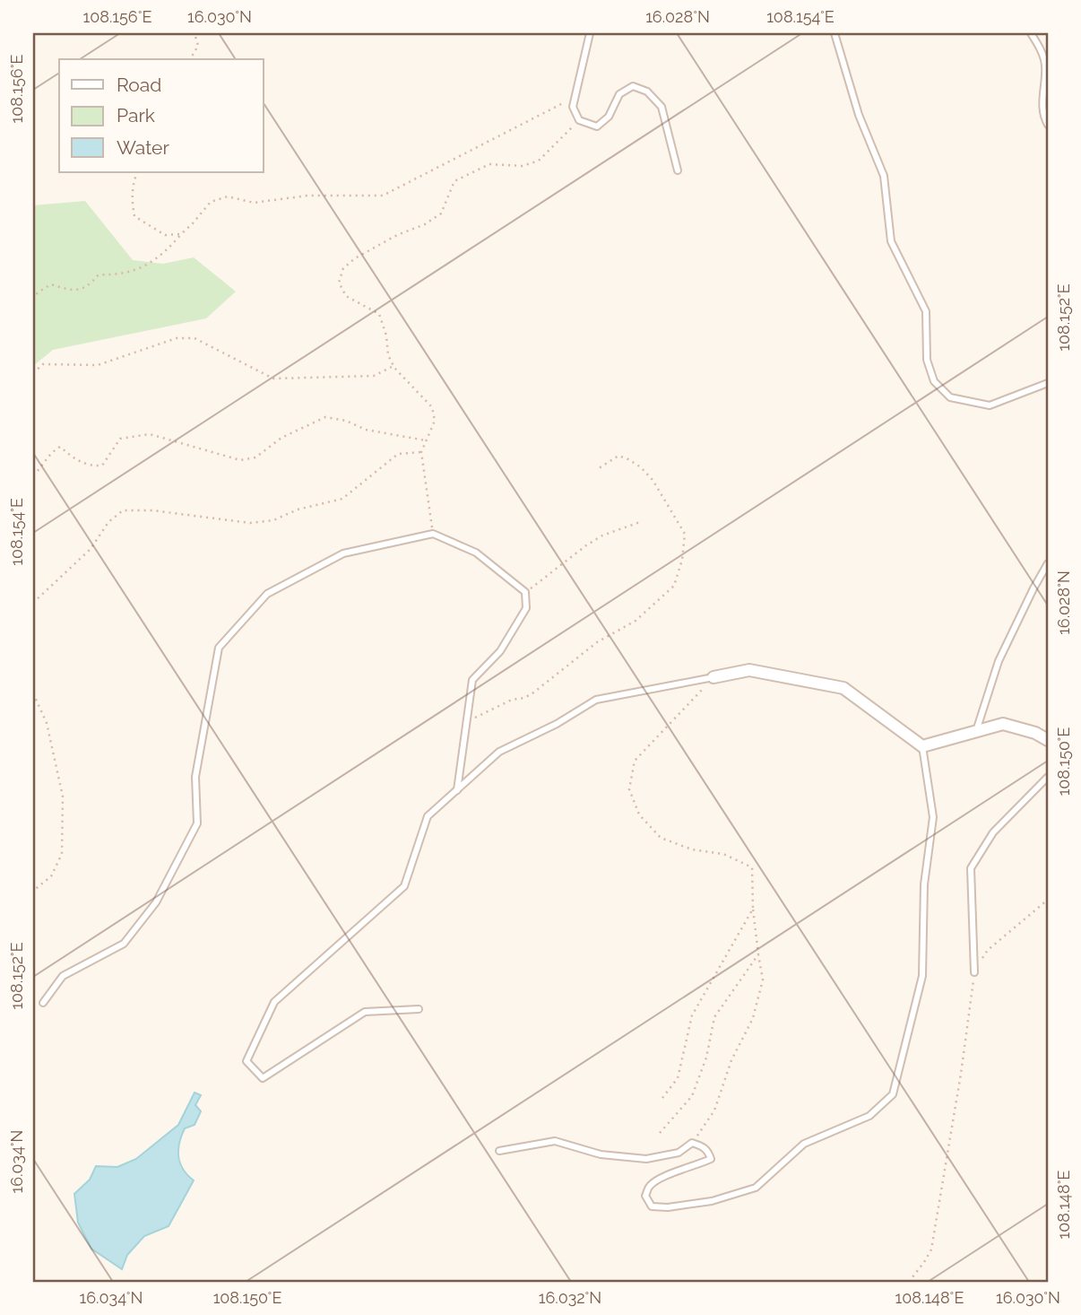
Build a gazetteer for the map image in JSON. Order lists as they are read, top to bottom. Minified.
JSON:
{"legend":["Road","Park","Water"],"coordinates":["108.156°E","16.030°N","16.028°N","108.154°E","108.152°E","108.150°E","16.034°N","108.148°E","16.032°N"]}
